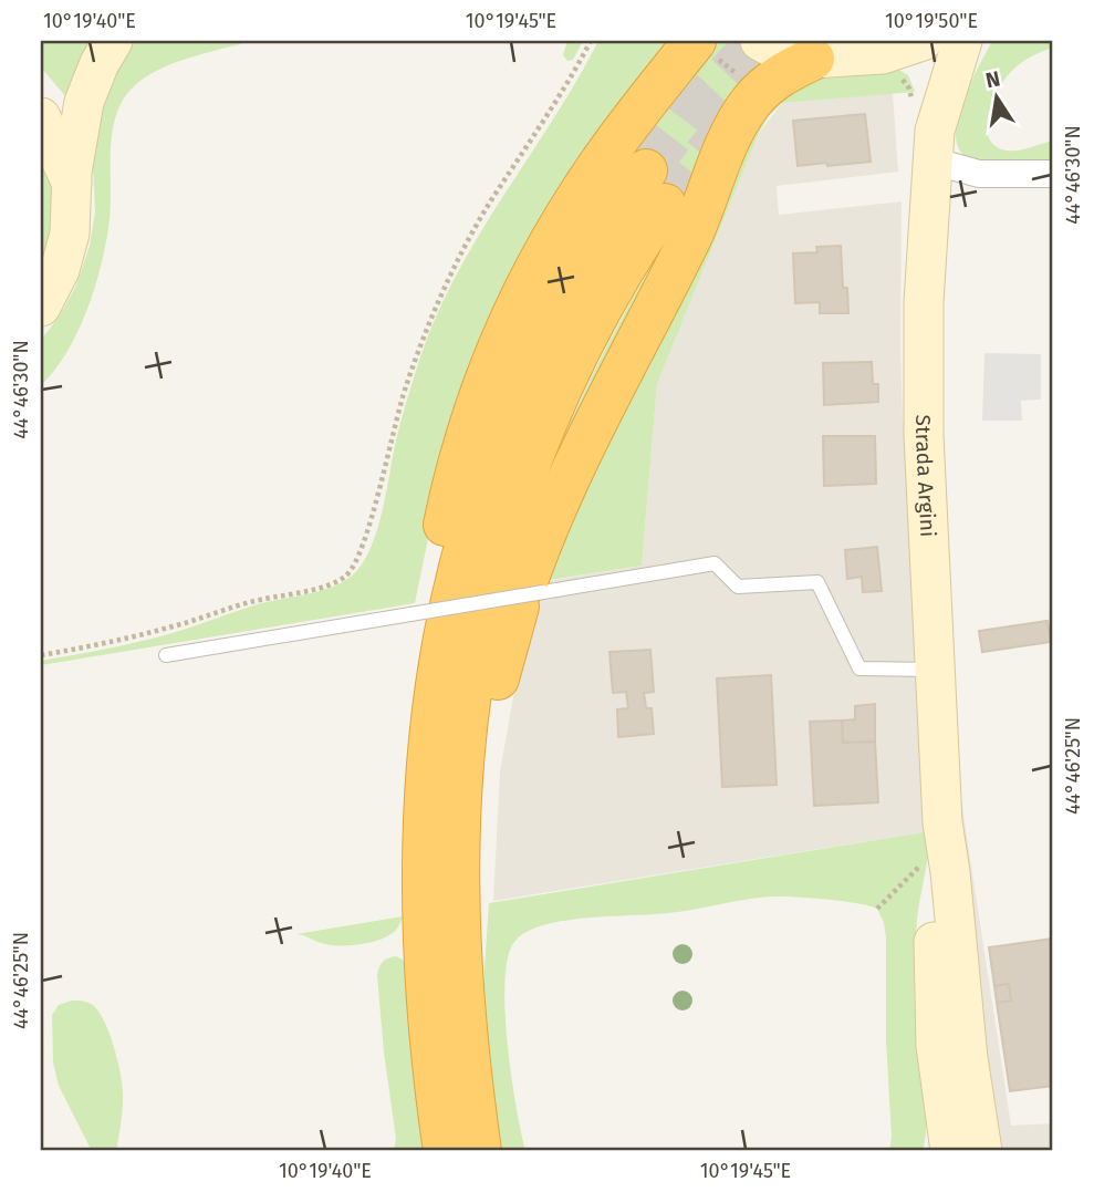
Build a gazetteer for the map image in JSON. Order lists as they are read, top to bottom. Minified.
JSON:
{"streets":{"main road":["Strada Argini"]},"north":"top","coordinates":["10°19'40\"E","10°19'45\"E","10°19'50\"E","44°46'30\"N","44°46'25\"N"]}
